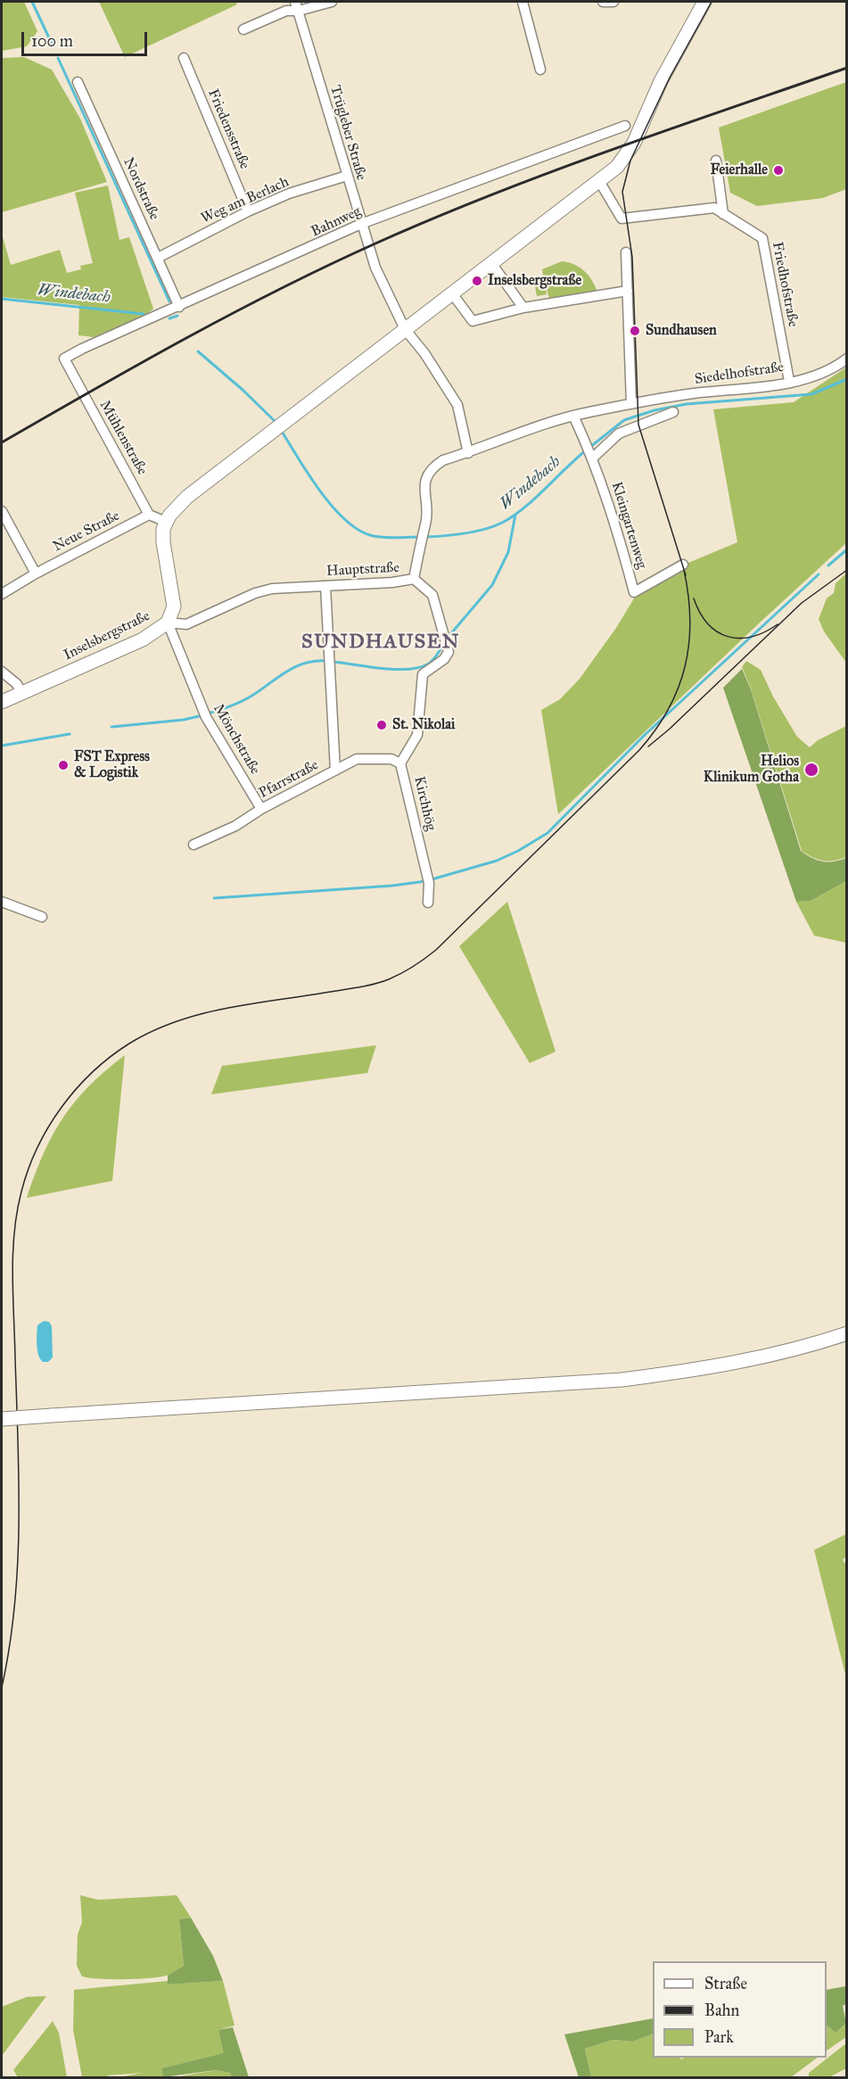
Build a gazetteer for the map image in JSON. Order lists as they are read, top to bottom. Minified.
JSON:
{"streets":{"street":["Friedensstraße","Trügleber Straße","Nordstraße","Weg am Berlach","Bahnweg","Friedhofstraße","Siedelhofstraße","Mühlenstraße","Kleingartenweg","Neue Straße","Hauptstraße","Inselsbergstraße","Mönchstraße","Pfarrstraße","Kirchhög"]},"crossings":[["Friedensstraße","Weg am Berlach"],["Trügleber Straße","Weg am Berlach"],["Trügleber Straße","Bahnweg"],["Trügleber Straße","Siedelhofstraße"],["Trügleber Straße","Hauptstraße"],["Nordstraße","Weg am Berlach"],["Nordstraße","Bahnweg"],["Bahnweg","Mühlenstraße"],["Friedhofstraße","Siedelhofstraße"],["Siedelhofstraße","Kleingartenweg"],["Siedelhofstraße","Hauptstraße"],["Mühlenstraße","Neue Straße"],["Hauptstraße","Inselsbergstraße"],["Hauptstraße","Mönchstraße"],["Hauptstraße","Kirchhög"],["Inselsbergstraße","Mönchstraße"],["Mönchstraße","Pfarrstraße"],["Pfarrstraße","Kirchhög"]],"districts":["SUNDHAUSEN"],"water":["Windebach"],"places":["Feierhalle","Inselsbergstraße","Sundhausen","St. Nikolai","FST Express & Logistik","Helios Klinikum Gotha"],"legend":["Straße","Bahn","Park"],"scale_bar":"100 m"}
